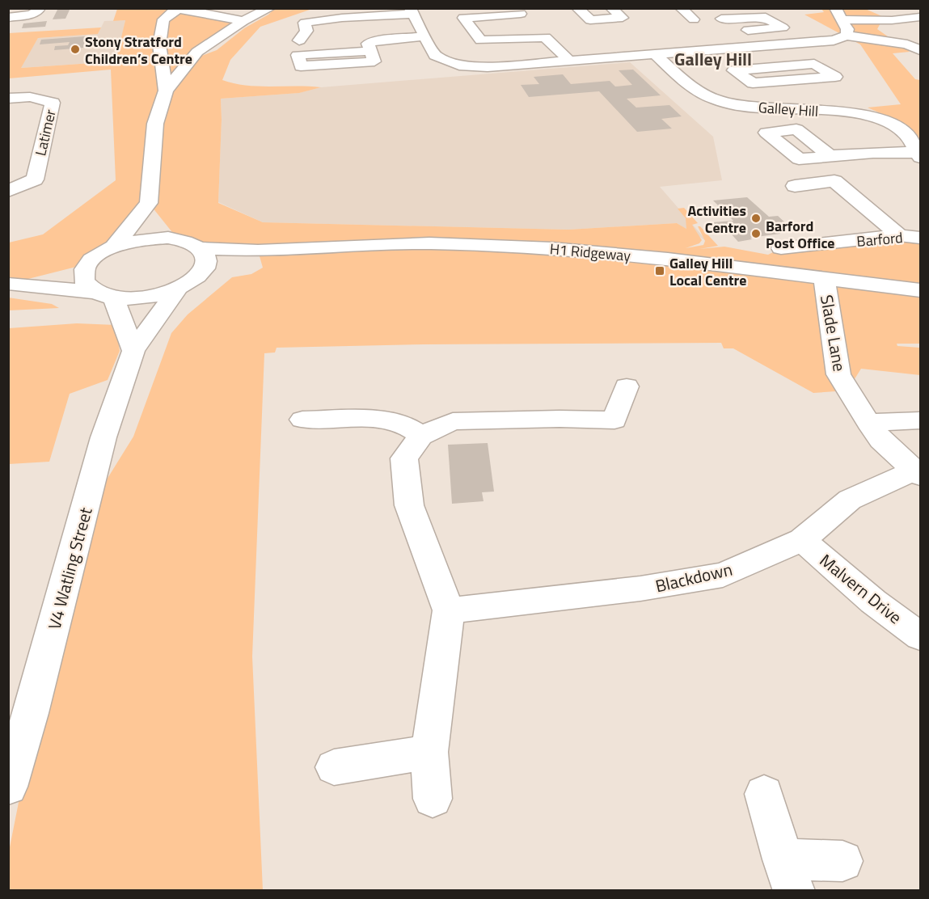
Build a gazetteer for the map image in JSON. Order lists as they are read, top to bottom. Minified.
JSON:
{"streets":{"street":["Galley Hill","Latimer","Barford","H1 Ridgeway","Slade Lane","V4 Watling Street","Blackdown","Malvern Drive"]},"crossings":[["H1 Ridgeway","Slade Lane"],["H1 Ridgeway","V4 Watling Street"],["Slade Lane","Blackdown"],["Blackdown","Malvern Drive"]],"districts":["Galley Hill"],"places":{"other":["Stony Stratford Children’s Centre","Activities Centre","Barford Post Office"],"transit":["Galley Hill Local Centre"]}}
